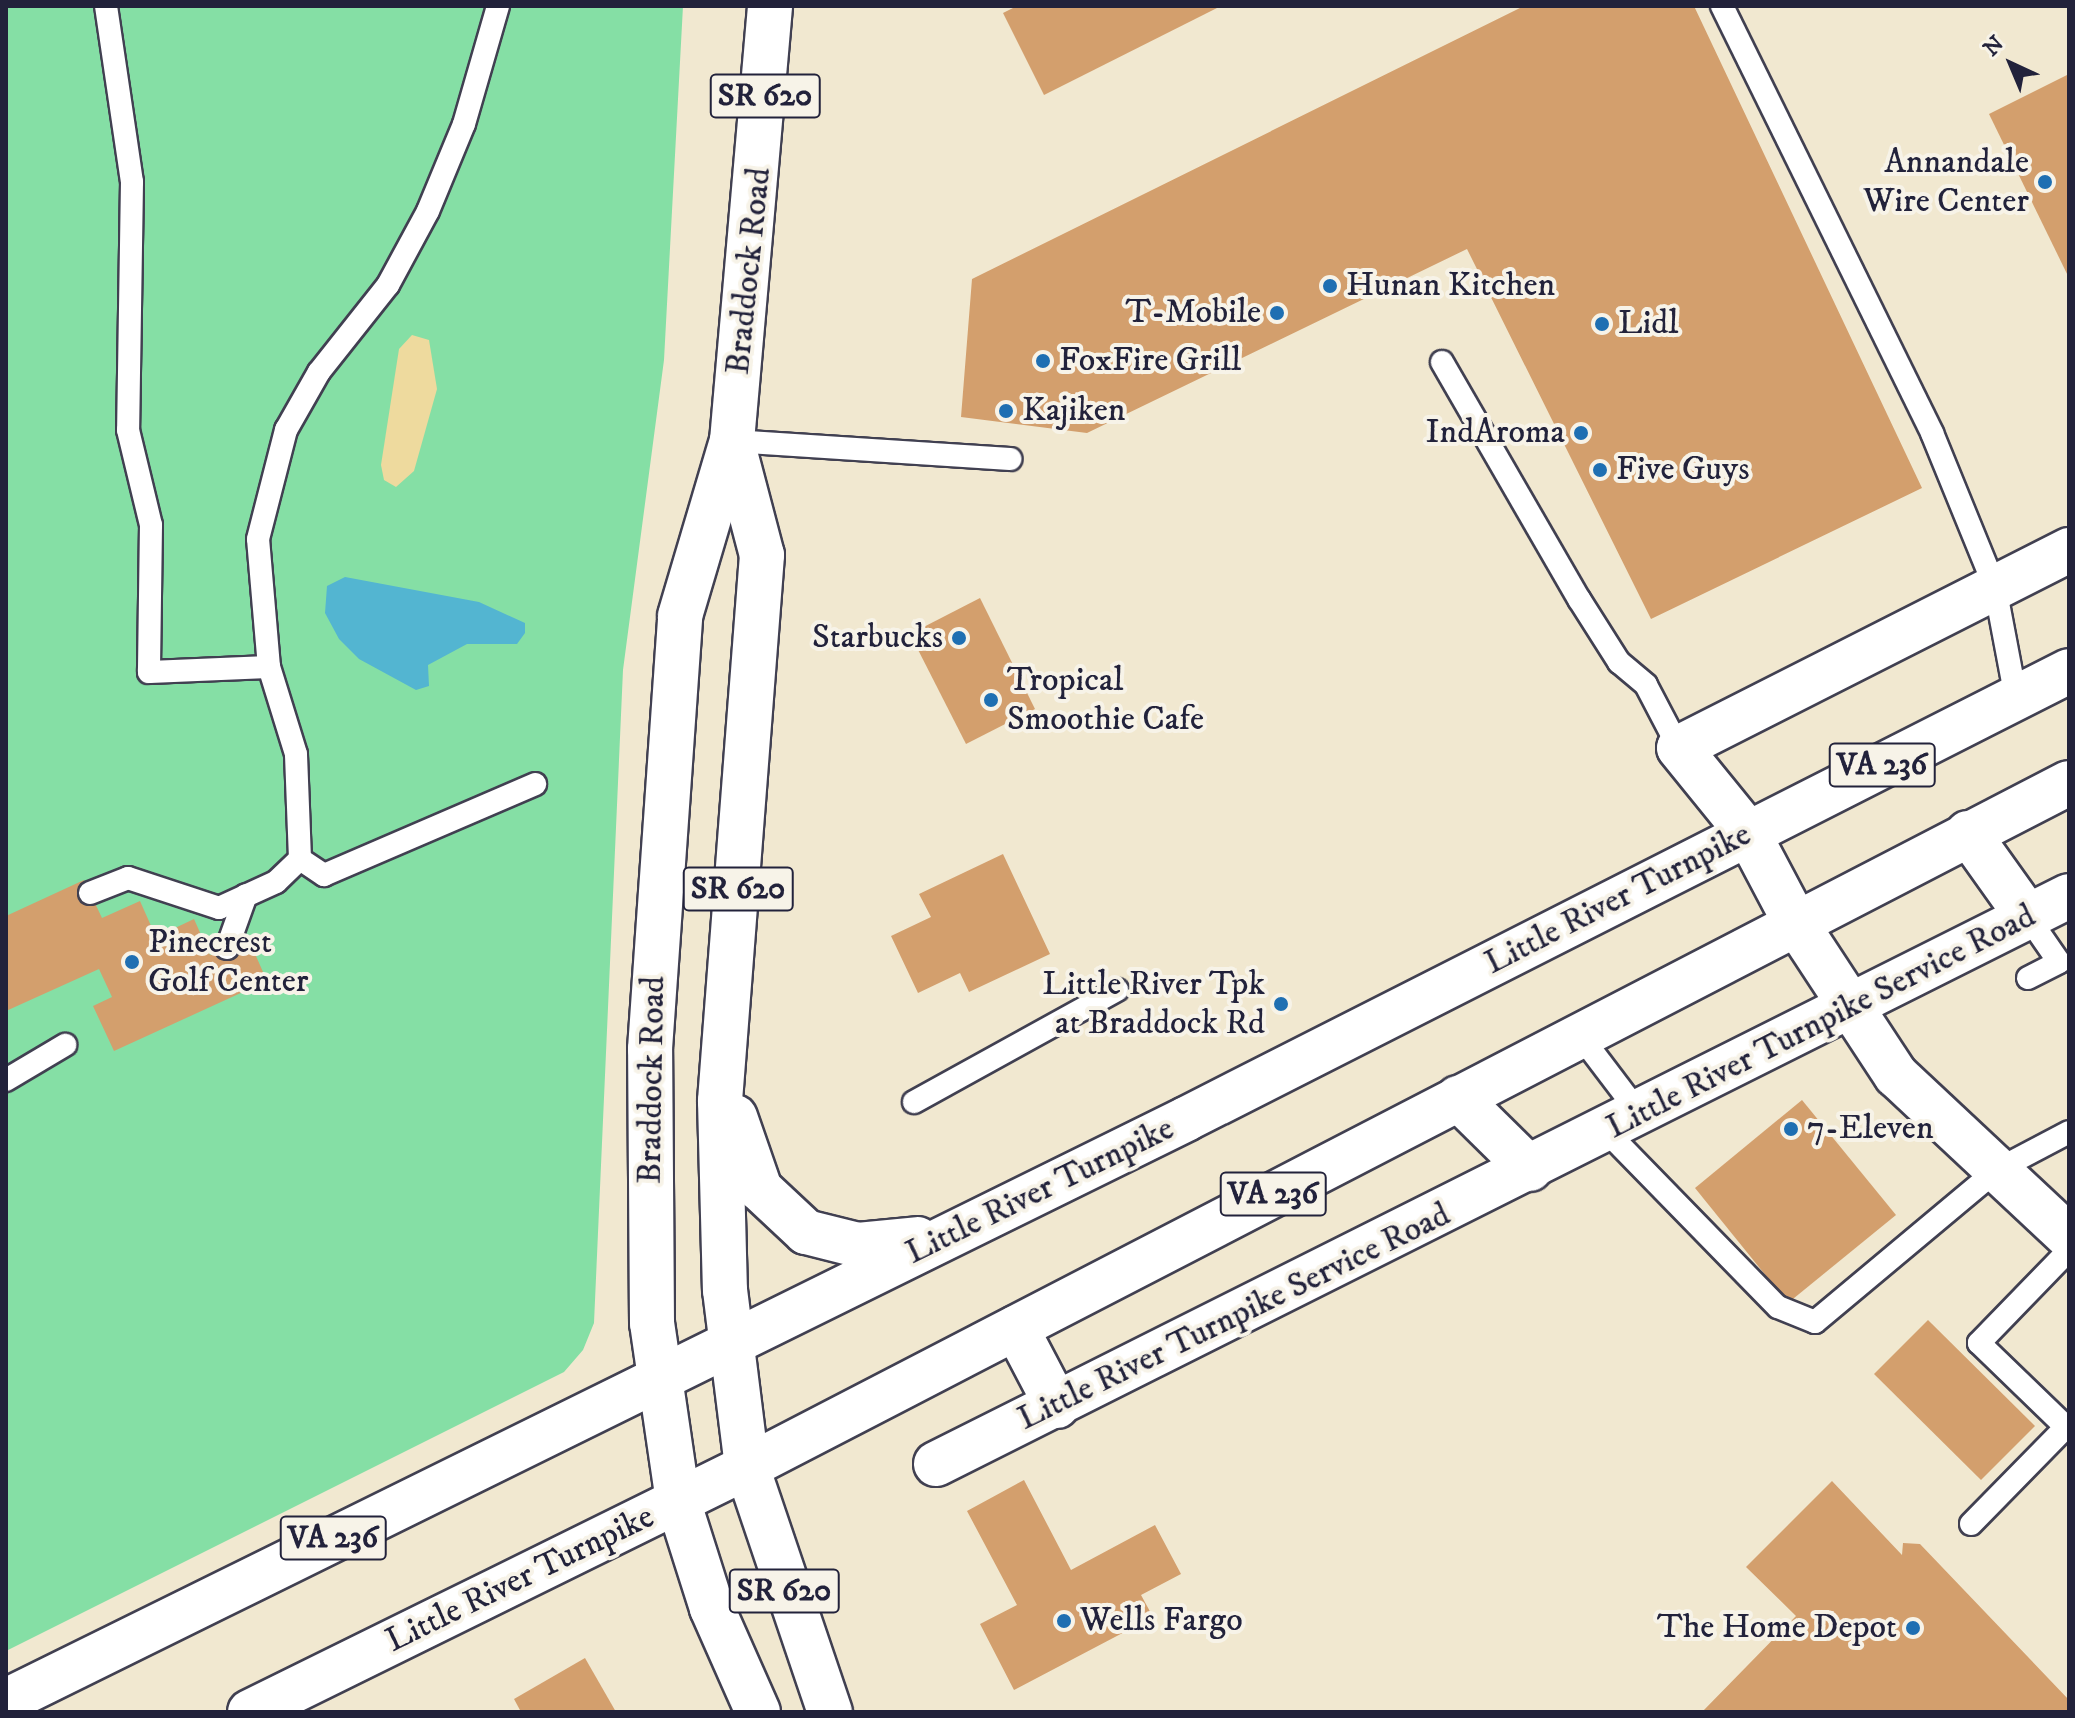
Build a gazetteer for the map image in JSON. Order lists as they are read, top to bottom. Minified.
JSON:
{"streets":{"main road":["SR 620","Braddock Road","VA 236","Little River Turnpike","Little River Turnpike Service Road"]},"crossings":[["Braddock Road","Little River Turnpike"]],"places":["Annandale Wire Center","Hunan Kitchen","T-Mobile","Lidl","FoxFire Grill","Kajiken","IndAroma","Five Guys","Starbucks","Tropical Smoothie Cafe","Pinecrest Golf Center","Little River Tpk at Braddock Rd","7-Eleven","Wells Fargo","The Home Depot"],"north":"top left"}
